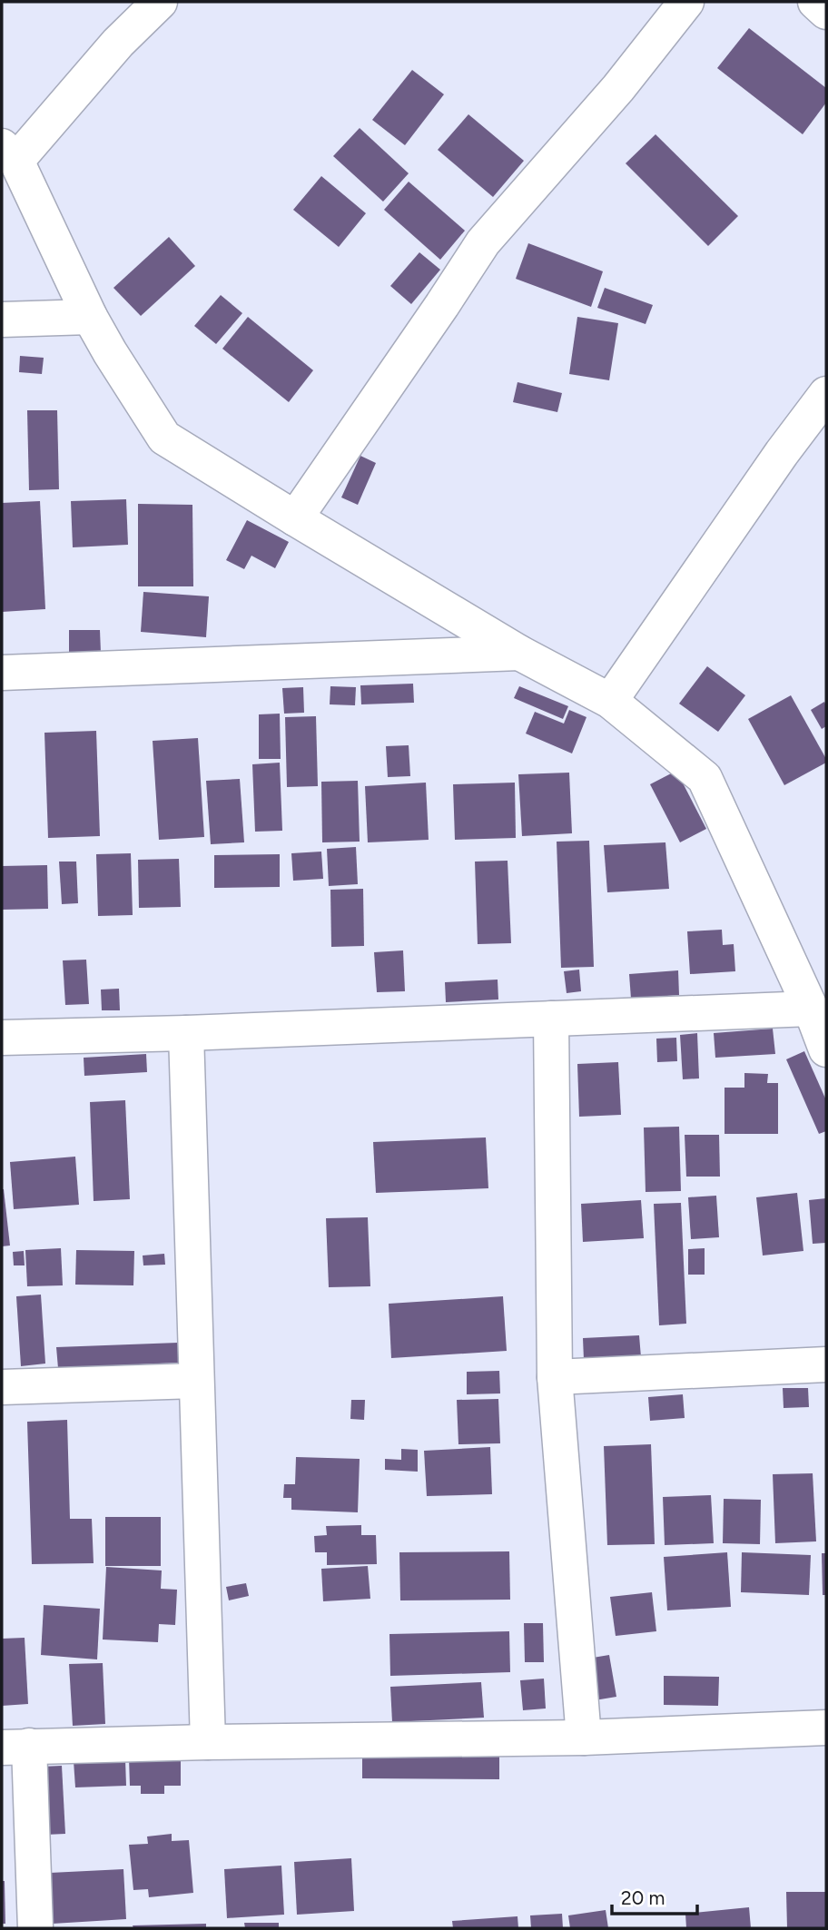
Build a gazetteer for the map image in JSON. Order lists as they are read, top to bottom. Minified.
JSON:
{"scale_bar":"20 m"}
